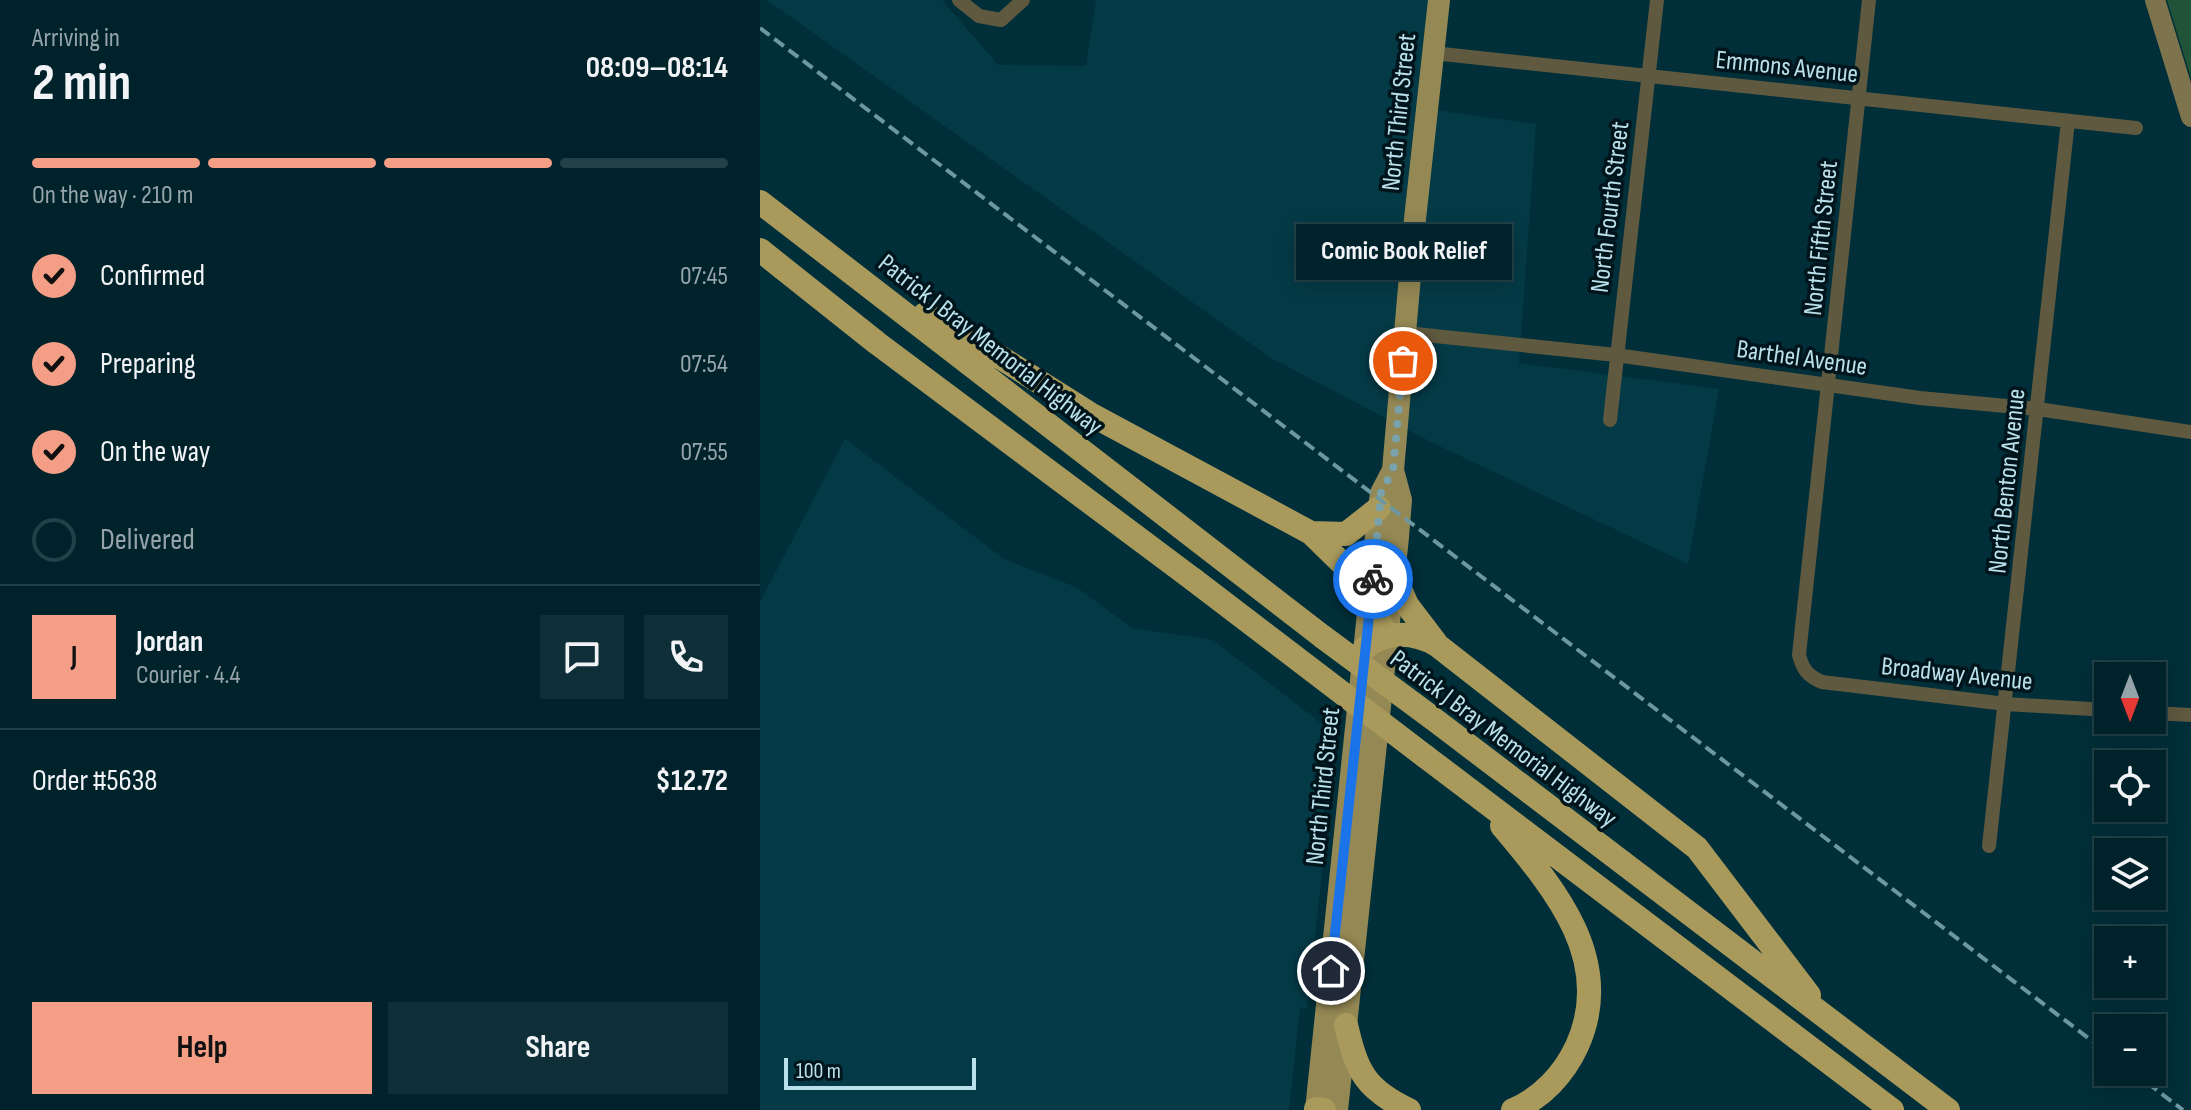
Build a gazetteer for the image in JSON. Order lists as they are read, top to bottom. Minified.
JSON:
{"streets":{"highway":["Patrick J Bray Memorial Highway"],"main road":["North Third Street"],"street":["Emmons Avenue","North Fourth Street","North Fifth Street","Barthel Avenue","North Benton Avenue","Broadway Avenue"]},"crossings":[["Emmons Avenue","North Third Street"],["Emmons Avenue","North Fourth Street"],["Emmons Avenue","North Fifth Street"],["Emmons Avenue","North Benton Avenue"],["North Third Street","Barthel Avenue"],["North Fourth Street","Barthel Avenue"],["North Fifth Street","Barthel Avenue"],["North Fifth Street","Broadway Avenue"],["Barthel Avenue","North Benton Avenue"],["North Benton Avenue","Broadway Avenue"]],"places":["Comic Book Relief"],"scale_bar":"100 m","north":"bottom","page":{"heading":["2 min","Arriving in","08:09–08:14"],"panel":["Jordan","Courier · 4.4","Order #5638","$12.72"],"bar":"On the way · 210 m","bubble":"Comic Book Relief","list":[["Confirmed","07:45"],["Preparing","07:54"],["On the way","07:55"],"Delivered"],"round":"J","map_buttons":["+","−"],"buttons":["Help","Share"],"scale":"100 m"}}
